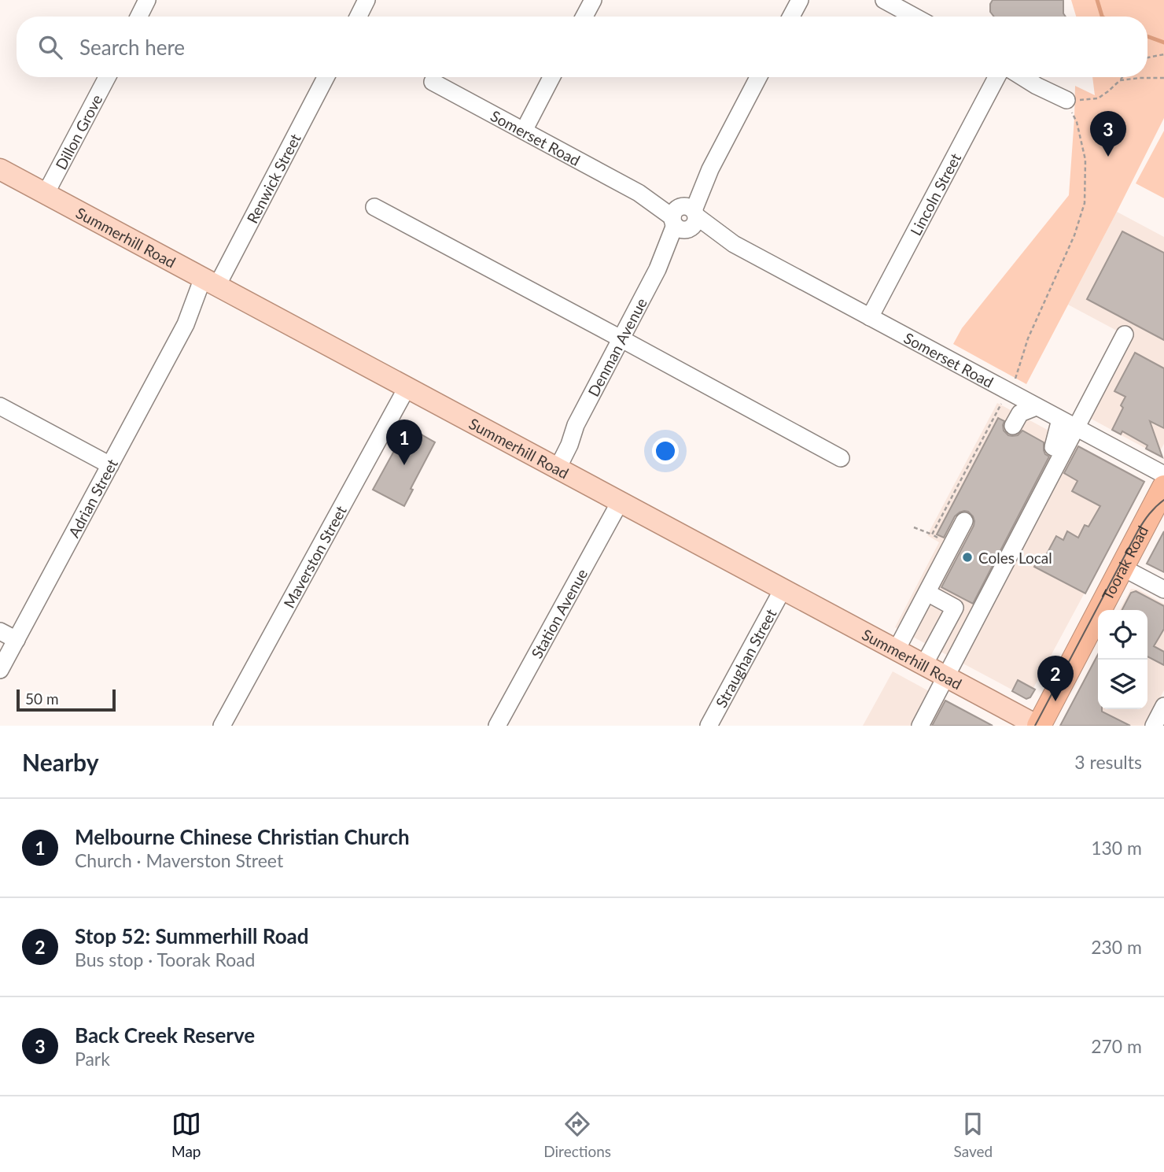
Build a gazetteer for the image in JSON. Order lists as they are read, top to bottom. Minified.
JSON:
{"streets":{"highway":["Toorak Road"],"main road":["Summerhill Road"],"street":["Dillon Grove","Somerset Road","Renwick Street","Lincoln Street","Denman Avenue","Adrian Street","Maverston Street","Station Avenue","Straughan Street"]},"crossings":[["Dillon Grove","Summerhill Road"],["Somerset Road","Lincoln Street"],["Somerset Road","Denman Avenue"],["Renwick Street","Summerhill Road"],["Renwick Street","Adrian Street"],["Summerhill Road","Denman Avenue"],["Summerhill Road","Adrian Street"],["Summerhill Road","Maverston Street"],["Summerhill Road","Toorak Road"],["Summerhill Road","Station Avenue"],["Summerhill Road","Straughan Street"]],"places":["Coles Local"],"scale_bar":"50 m","page":{"search":"Search here","pins":["3","1","2"],"scale":"50 m","heading":["Nearby","3 results"],"list":[{"mark":"1","name":"Melbourne Chinese Christian Church","note":"Church · Maverston Street","value":"130 m"},{"mark":"2","name":"Stop 52: Summerhill Road","note":"Bus stop · Toorak Road","value":"230 m"},{"mark":"3","name":"Back Creek Reserve","note":"Park","value":"270 m"}],"nav":["Map","Directions","Saved"]}}
